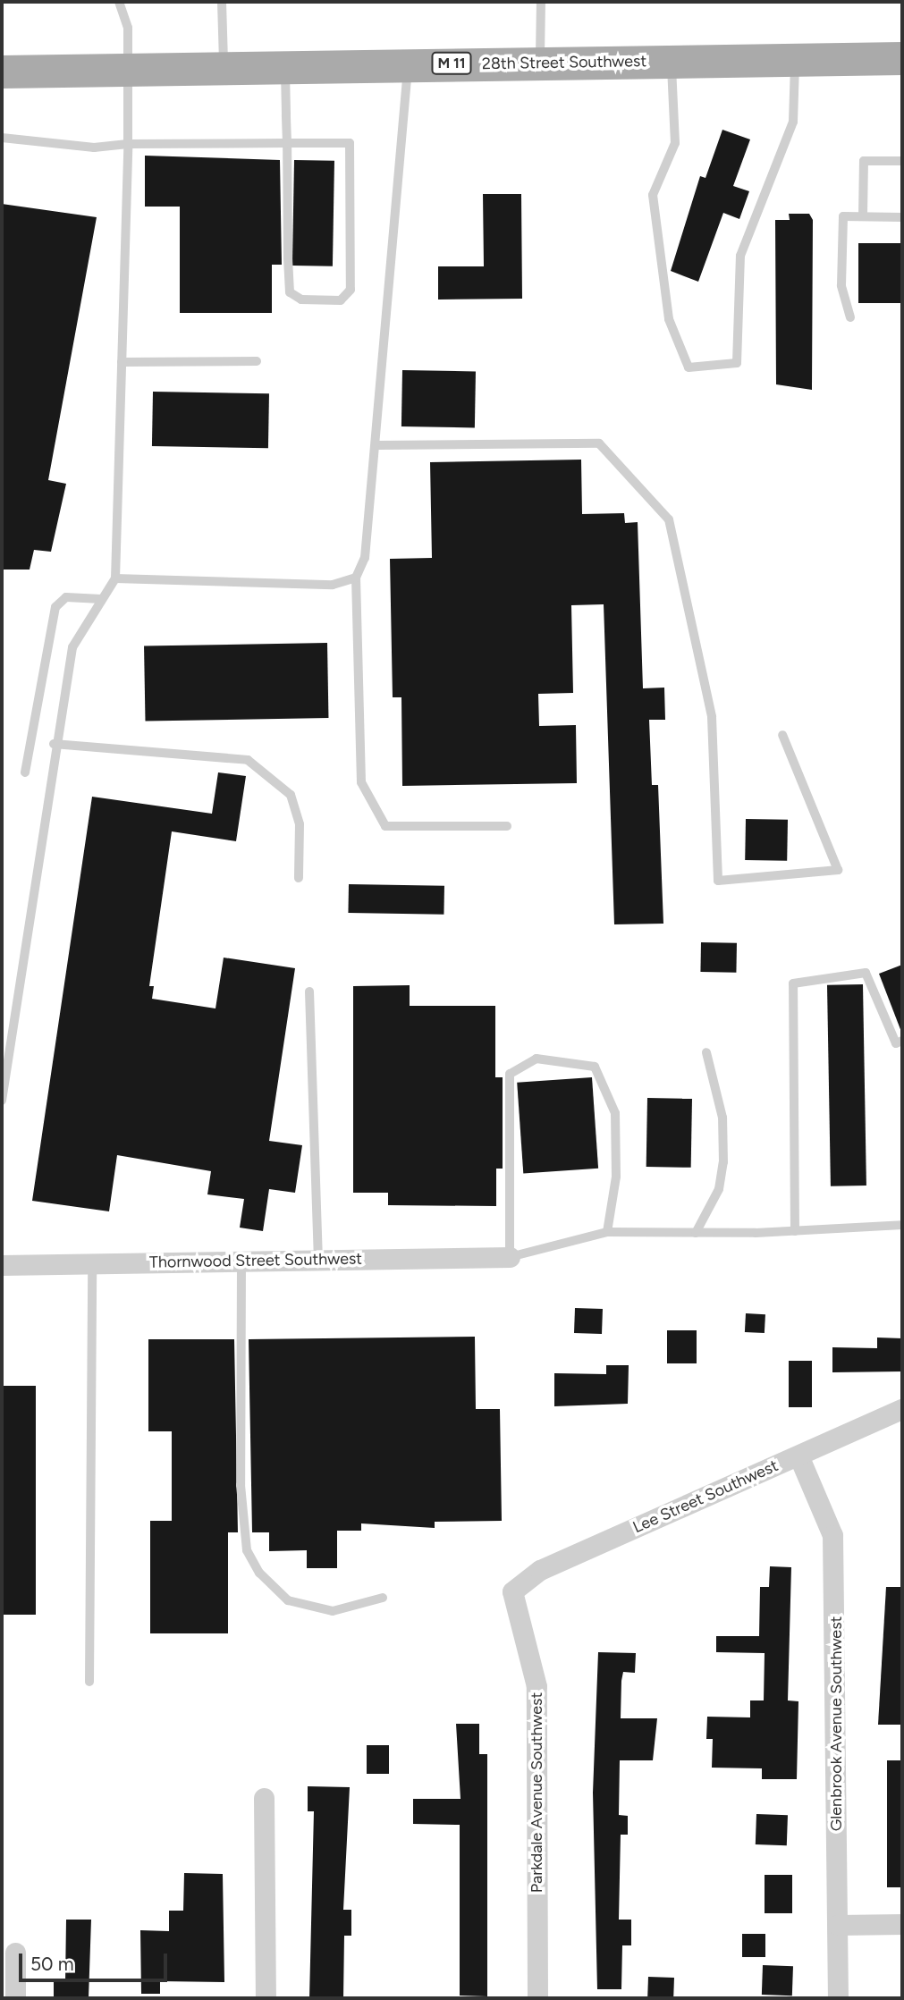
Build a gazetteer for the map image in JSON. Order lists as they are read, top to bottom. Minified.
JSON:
{"streets":{"main road":["28th Street Southwest","M 11"],"street":["Thornwood Street Southwest","Lee Street Southwest","Glenbrook Avenue Southwest","Parkdale Avenue Southwest"]},"crossings":[["Lee Street Southwest","Glenbrook Avenue Southwest"],["Lee Street Southwest","Parkdale Avenue Southwest"]],"scale_bar":"50 m"}
